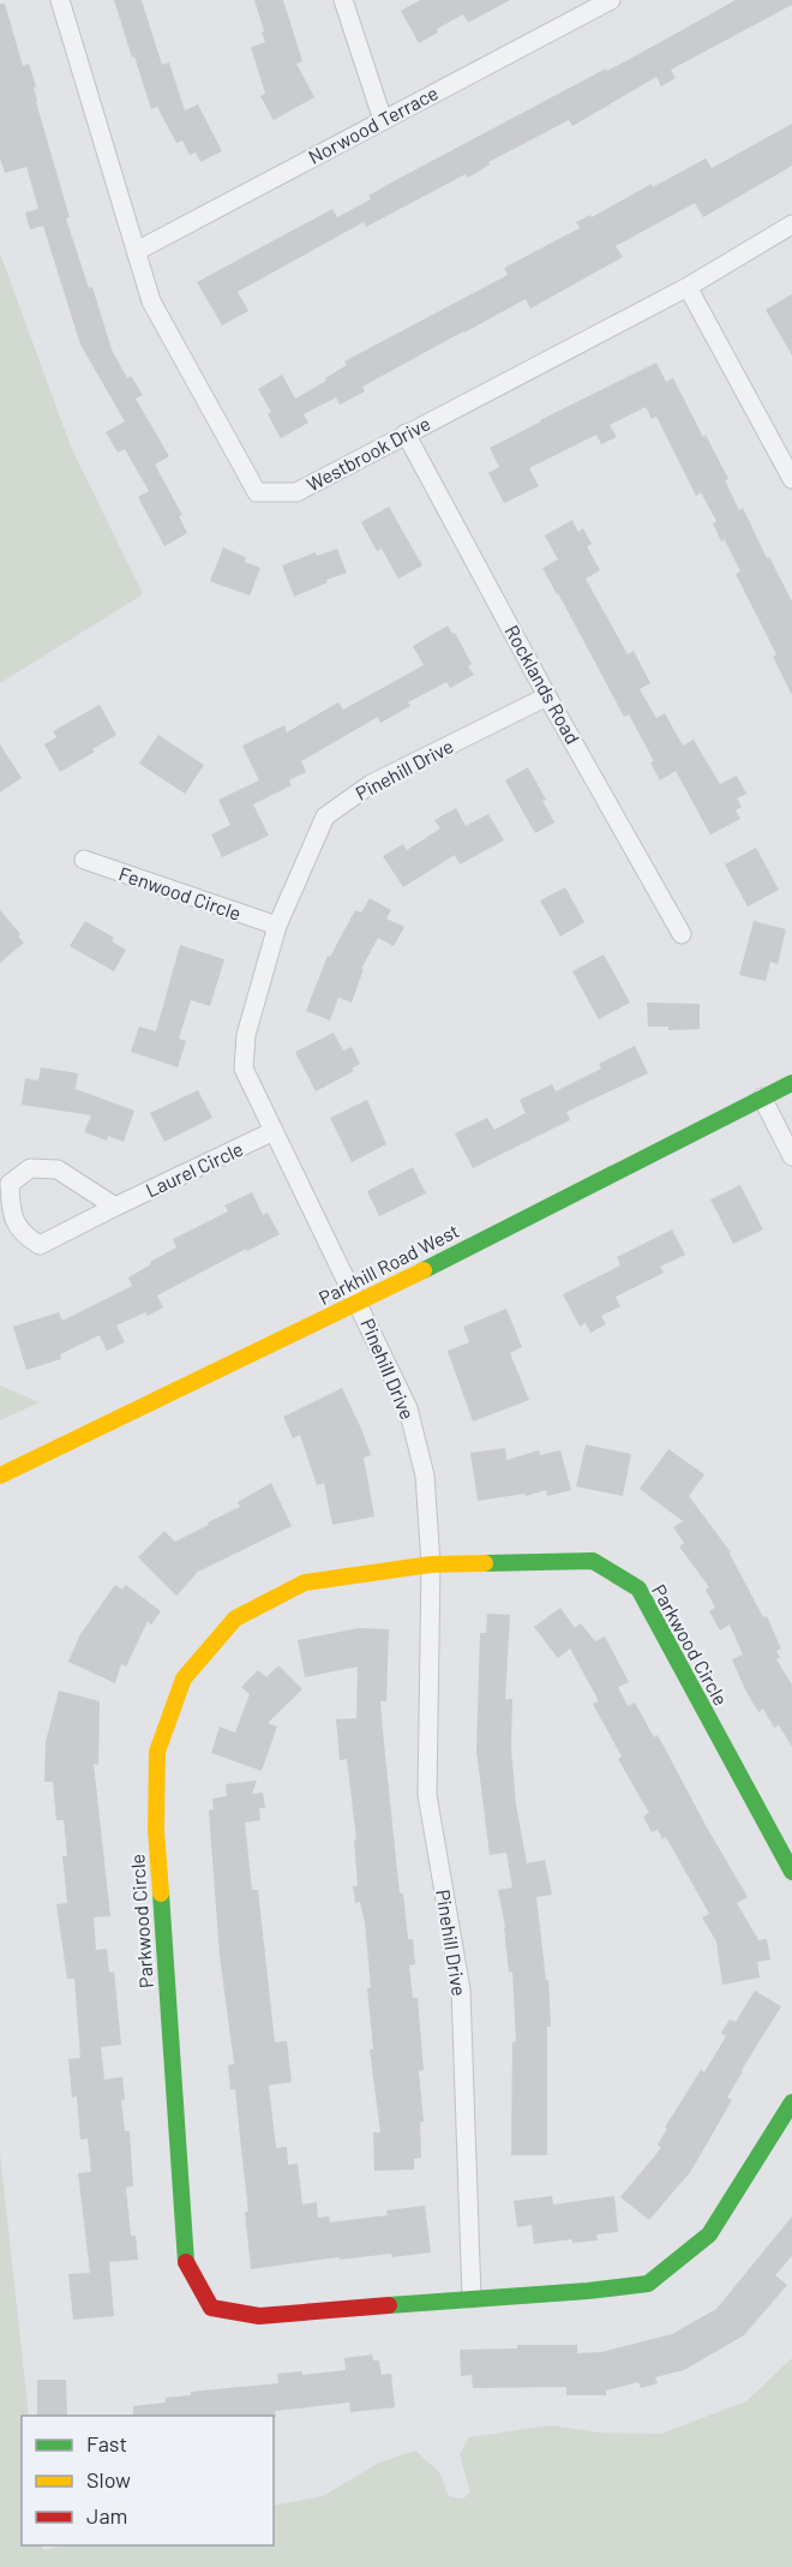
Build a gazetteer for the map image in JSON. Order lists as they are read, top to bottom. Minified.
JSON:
{"streets":{"street":["Norwood Terrace","Westbrook Drive","Rocklands Road","Pinehill Drive","Fenwood Circle","Laurel Circle","Parkhill Road West","Parkwood Circle"]},"crossings":[["Norwood Terrace","Westbrook Drive"],["Westbrook Drive","Rocklands Road"],["Rocklands Road","Pinehill Drive"],["Pinehill Drive","Fenwood Circle"],["Pinehill Drive","Laurel Circle"],["Pinehill Drive","Parkhill Road West"],["Pinehill Drive","Parkwood Circle"]],"legend":["Fast","Slow","Jam"]}
